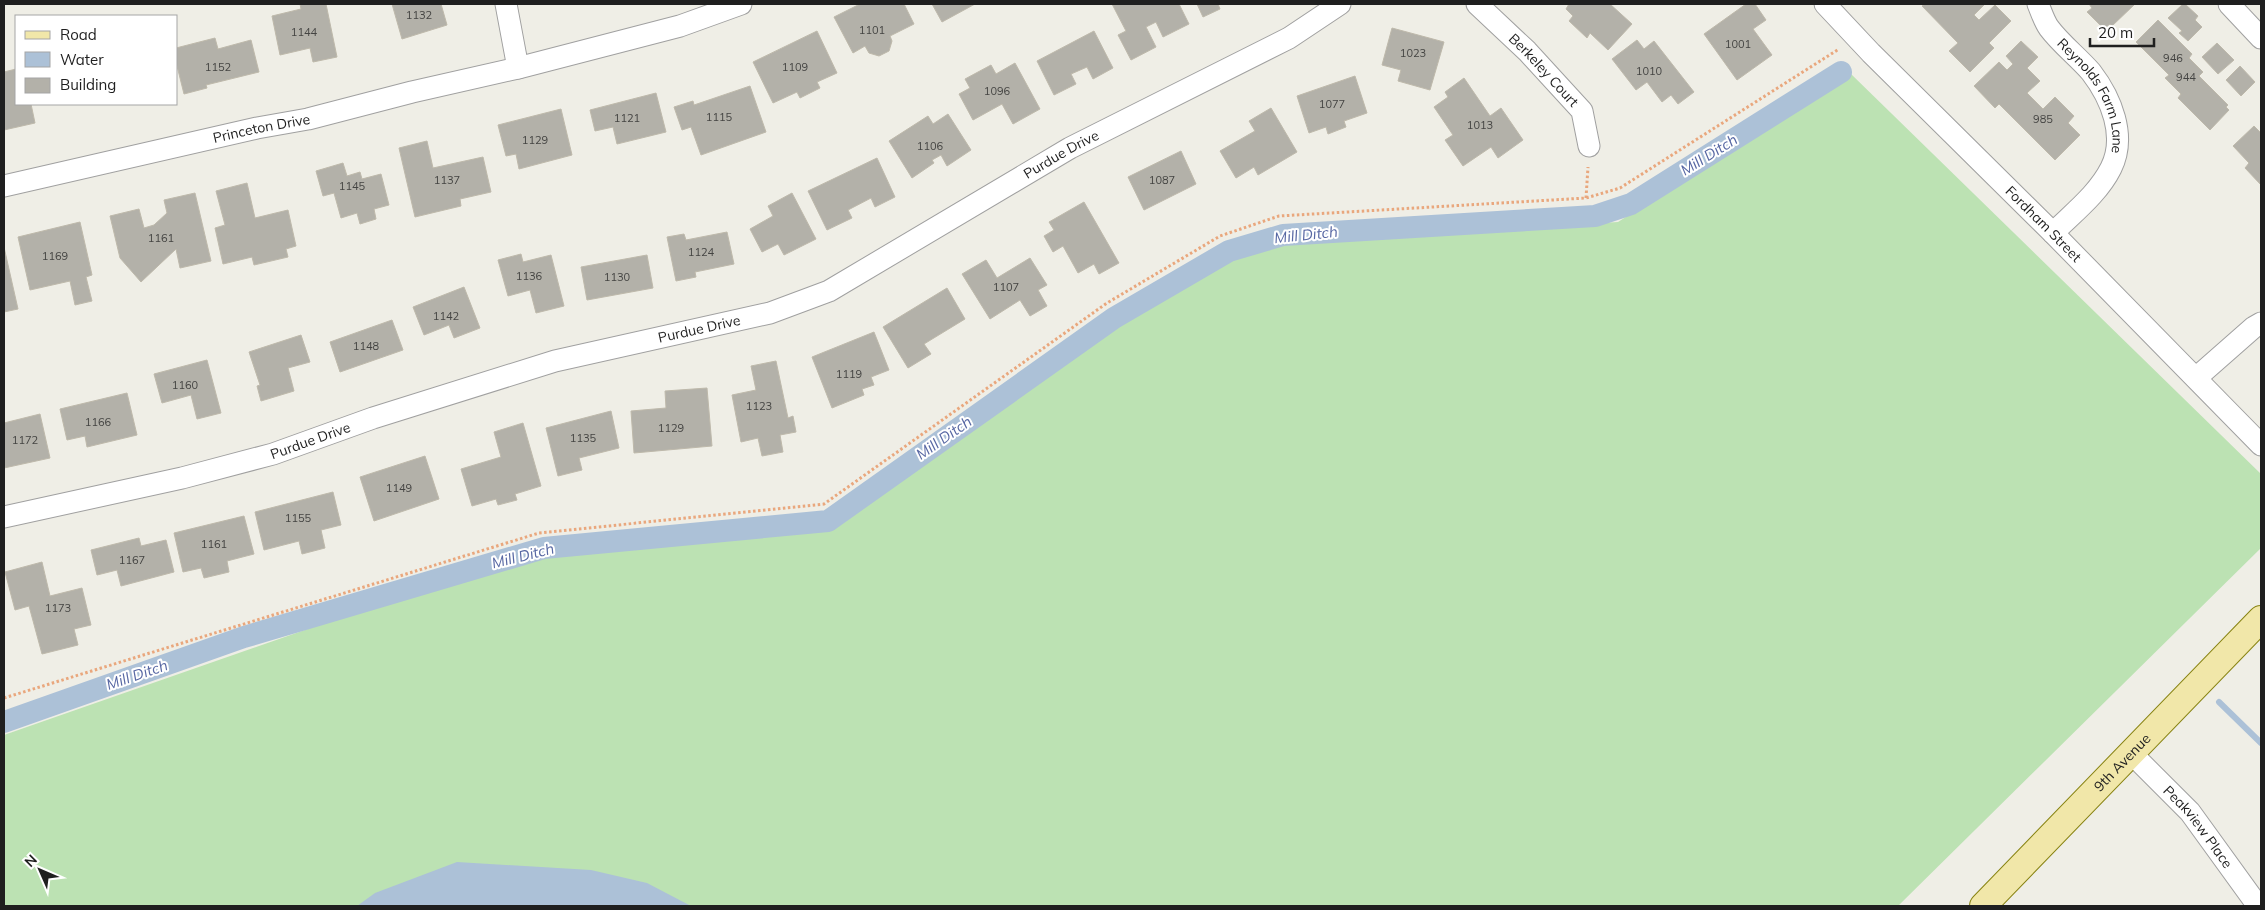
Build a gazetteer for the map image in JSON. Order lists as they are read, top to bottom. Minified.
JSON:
{"streets":{"main road":["9th Avenue"],"street":["Berkeley Court","Reynolds Farm Lane","Princeton Drive","Purdue Drive","Fordham Street","Peakview Place"]},"crossings":[["Reynolds Farm Lane","Fordham Street"],["9th Avenue","Peakview Place"]],"water":["Mill Ditch"],"house_numbers":["1132","1101","1144","1001","1023","946","1152","1109","1010","944","1096","1077","1115","1121","985","1013","1129","1106","1137","1087","1145","1161","1124","1169","1136","1130","1107","1142","1148","1119","1160","1123","1166","1129","1135","1172","1149","1155","1161","1167","1173"],"legend":["Road","Water","Building"],"scale_bar":"20 m","north":"top left"}
